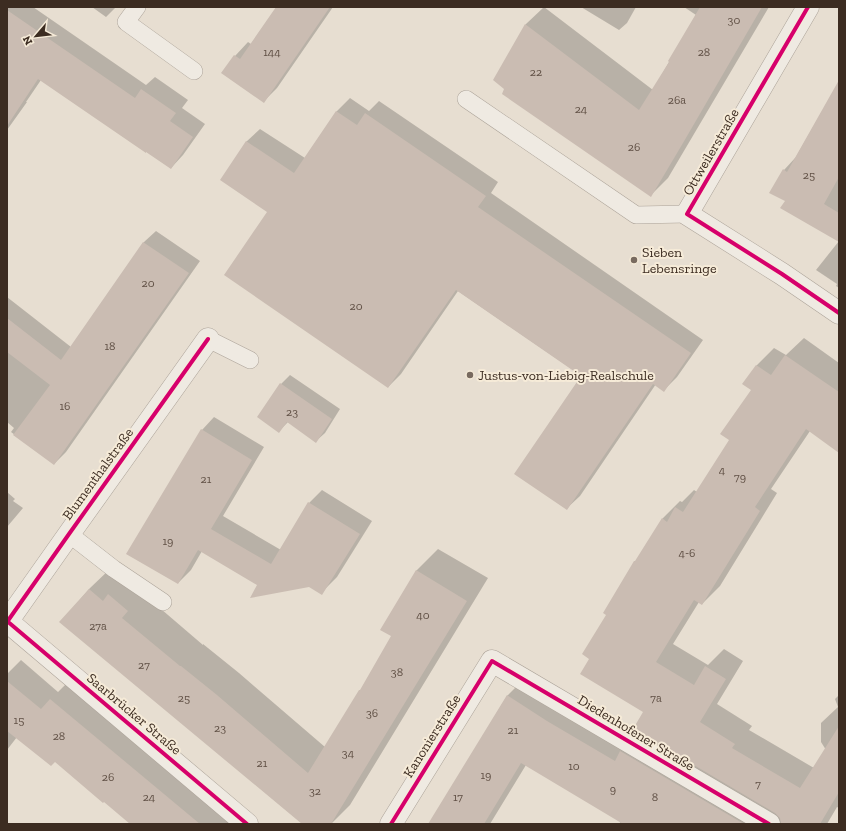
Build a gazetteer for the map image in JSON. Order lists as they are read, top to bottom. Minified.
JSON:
{"streets":{"street":["Ottweilerstraße","Blumenthalstraße","Saarbrücker Straße","Diedenhofener Straße","Kanonierstraße"]},"crossings":[["Blumenthalstraße","Saarbrücker Straße"],["Diedenhofener Straße","Kanonierstraße"]],"places":["Sieben Lebensringe","Justus-von-Liebig-Realschule"],"house_numbers":["30","144","28","22","26a","24","26","25","20","20","18","16","23","4","79","21","19","4-6","40","27a","27","38","25","7a","36","15","23","21","28","34","21","10","19","26","7","9","32","24","17","8"],"north":"bottom left"}
